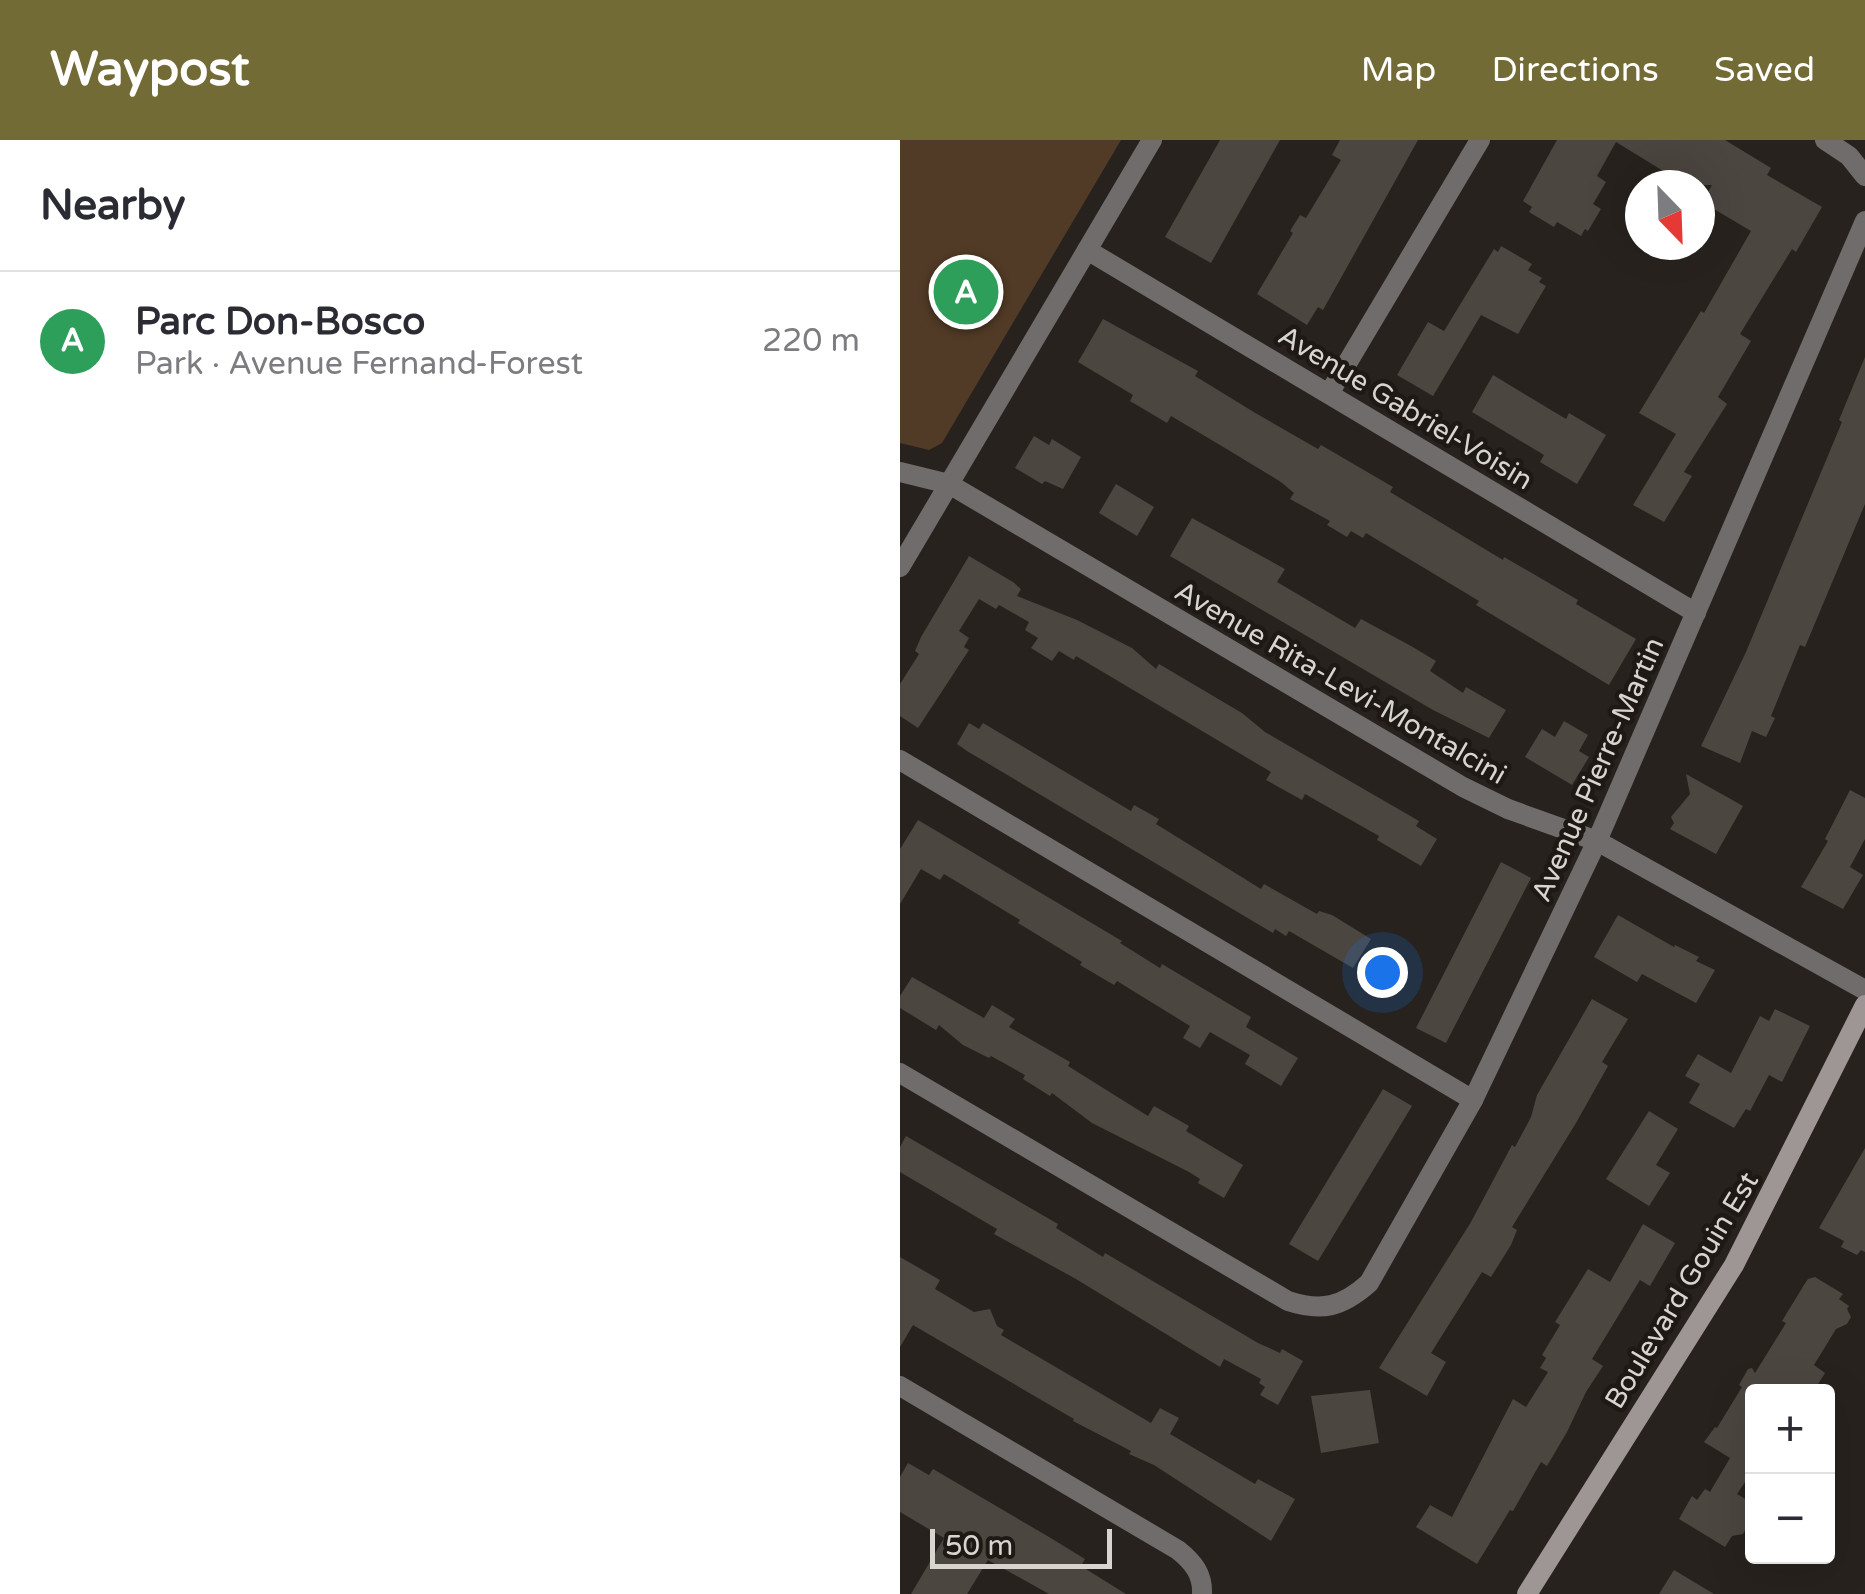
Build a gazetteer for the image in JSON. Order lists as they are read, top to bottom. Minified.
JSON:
{"streets":{"street":["Avenue Gabriel-Voisin","Avenue Rita-Levi-Montalcini","Avenue Pierre-Martin","Boulevard Gouin Est"]},"crossings":[["Avenue Gabriel-Voisin","Avenue Pierre-Martin"],["Avenue Rita-Levi-Montalcini","Avenue Pierre-Martin"]],"scale_bar":"50 m","north":"bottom right","page":{"header":"Waypost","nav":["Map","Directions","Saved"],"heading":"Nearby","pins":"A","list":[{"mark":"A","name":"Parc Don-Bosco","note":"Park · Avenue Fernand-Forest","value":"220 m"}],"map_buttons":["+","−"],"scale":"50 m"}}
